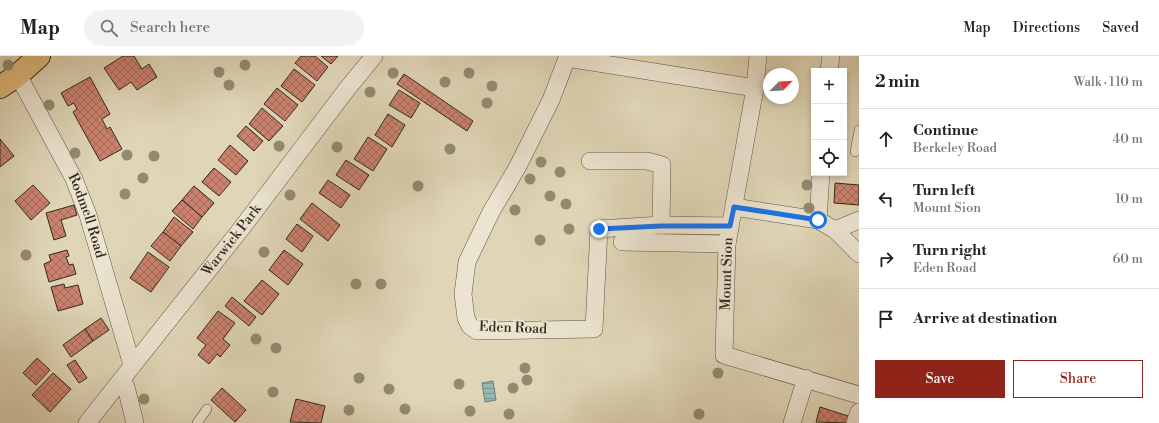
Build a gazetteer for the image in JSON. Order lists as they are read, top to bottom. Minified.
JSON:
{"streets":{"street":["Rodmell Road","Warwick Park","Mount Sion","Eden Road"]},"crossings":[["Rodmell Road","Warwick Park"],["Mount Sion","Eden Road"]],"north":"top right","page":{"header":"Map","search":"Search here","nav":["Map","Directions","Saved"],"heading":["2 min","Walk · 110 m"],"map_buttons":["+","−"],"list":[["Continue","Berkeley Road","40 m"],["Turn left","Mount Sion","10 m"],["Turn right","Eden Road","60 m"],"Arrive at destination"],"buttons":["Save","Share"]}}
